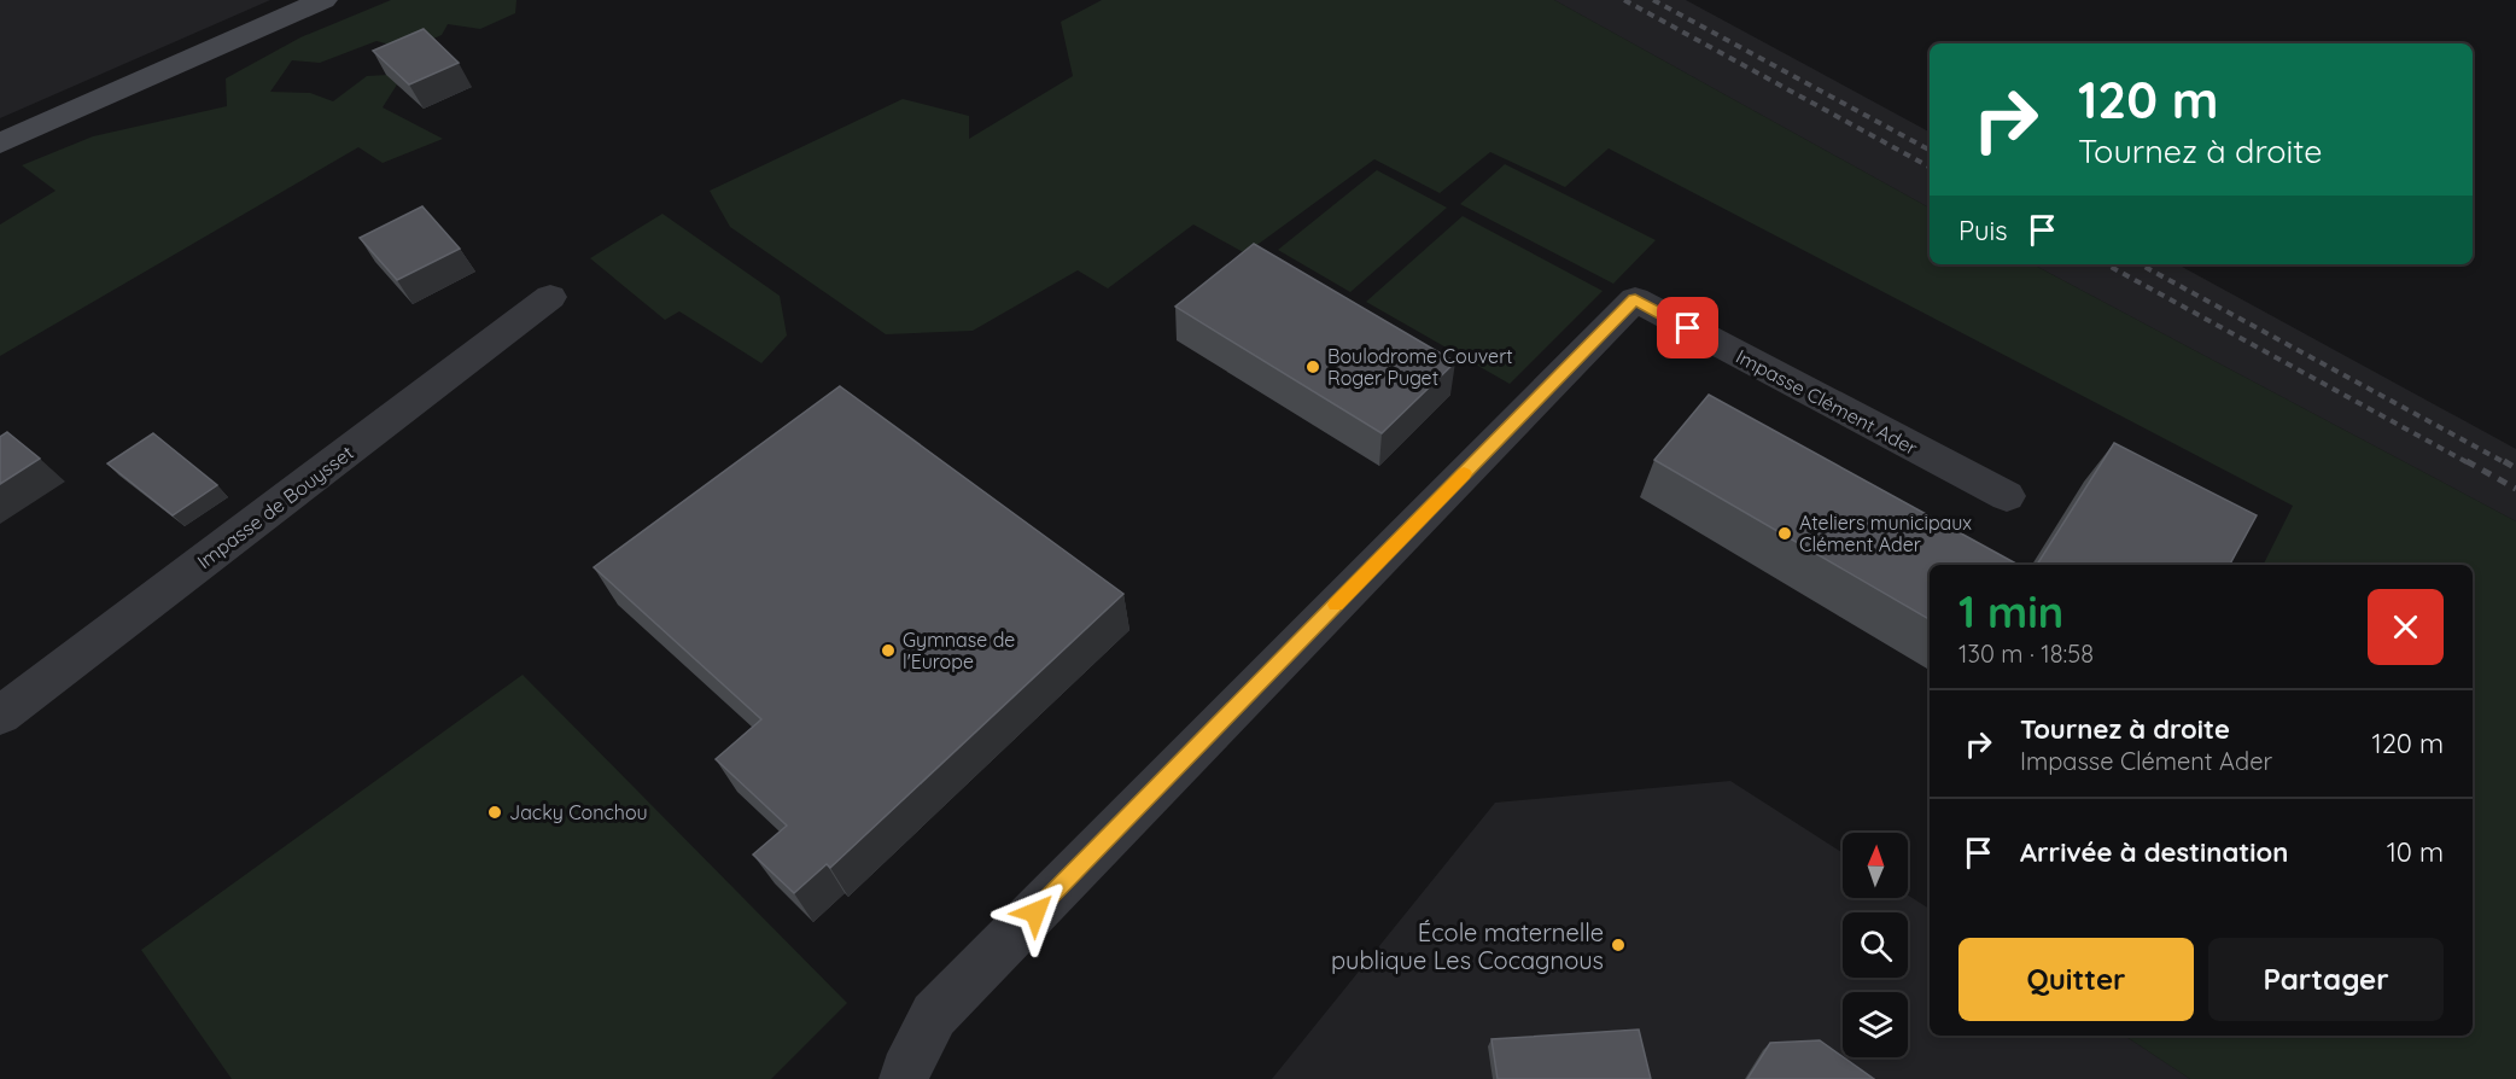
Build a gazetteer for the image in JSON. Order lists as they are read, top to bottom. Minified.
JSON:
{"streets":{"street":["Impasse Clément Ader","Impasse de Bouysset"]},"places":["Boulodrome Couvert Roger Puget","Ateliers municipaux Clément Ader","Gymnase de l'Europe","Jacky Conchou","École maternelle publique Les Cocagnous"],"north":"top","page":{"turn":["120 m","Tournez à droite"],"then":"Puis","heading":["1 min","130 m · 18:58"],"list":[{"name":"Tournez à droite","note":"Impasse Clément Ader","value":"120 m"},{"name":"Arrivée à destination","value":"10 m"}],"buttons":["Quitter","Partager"]}}
